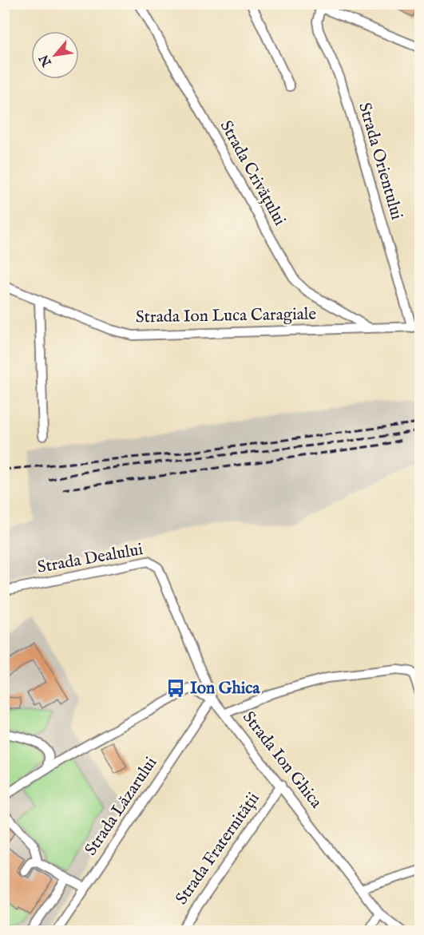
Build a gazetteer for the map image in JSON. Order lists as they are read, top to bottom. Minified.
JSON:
{"streets":{"street":["Strada Orientului","Strada Crivățului","Strada Ion Luca Caragiale","Strada Dealului","Strada Ion Ghica","Strada Lăzarului","Strada Fraternității"]},"crossings":[["Strada Orientului","Strada Ion Luca Caragiale"],["Strada Crivățului","Strada Ion Luca Caragiale"],["Strada Dealului","Strada Ion Ghica"],["Strada Ion Ghica","Strada Lăzarului"],["Strada Ion Ghica","Strada Fraternității"]],"places":{"bus stop":["Ion Ghica"]},"north":"bottom left"}
